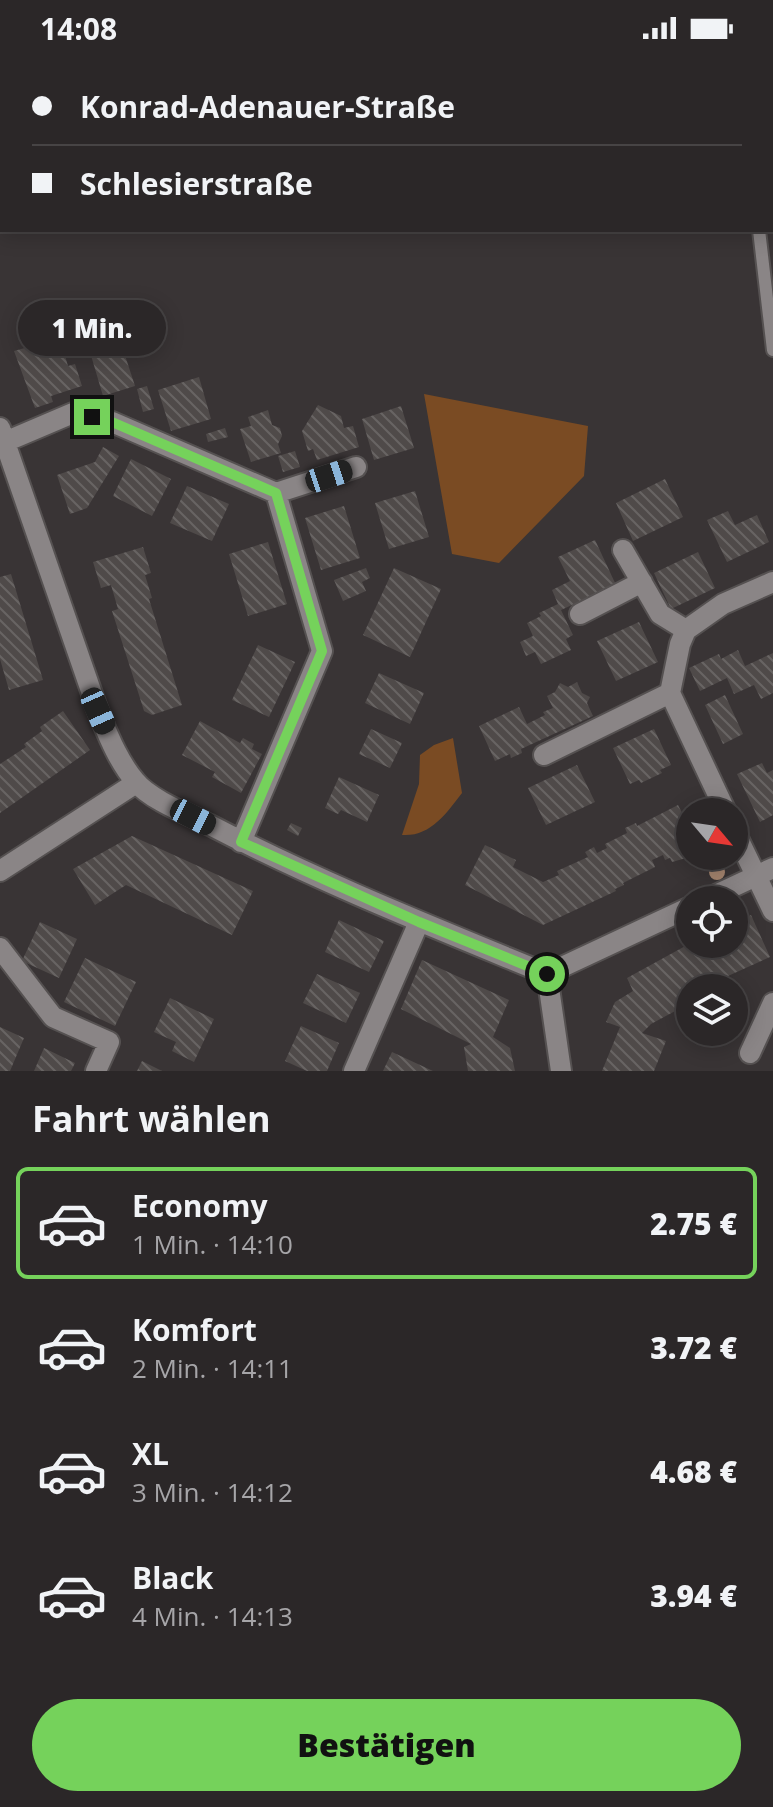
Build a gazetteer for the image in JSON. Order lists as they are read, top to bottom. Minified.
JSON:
{"north":"bottom right","page":{"status":"14:08","banner":["Konrad-Adenauer-Straße","Schlesierstraße"],"bubble":"1 Min.","heading":"Fahrt wählen","list":[{"name":"Economy","note":"1 Min. · 14:10","value":"2.75 €"},{"name":"Komfort","note":"2 Min. · 14:11","value":"3.72 €"},{"name":"XL","note":"3 Min. · 14:12","value":"4.68 €"},{"name":"Black","note":"4 Min. · 14:13","value":"3.94 €"}],"buttons":"Bestätigen"}}
